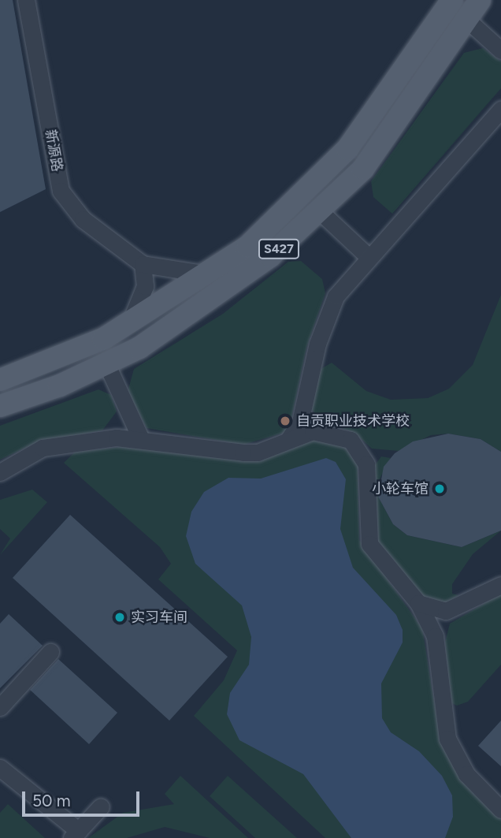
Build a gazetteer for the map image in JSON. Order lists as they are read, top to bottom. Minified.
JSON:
{"streets":{"main road":["S427"],"street":["新源路"]},"places":["自贡职业技术学校","小轮车馆","实习车间"],"scale_bar":"50 m"}
